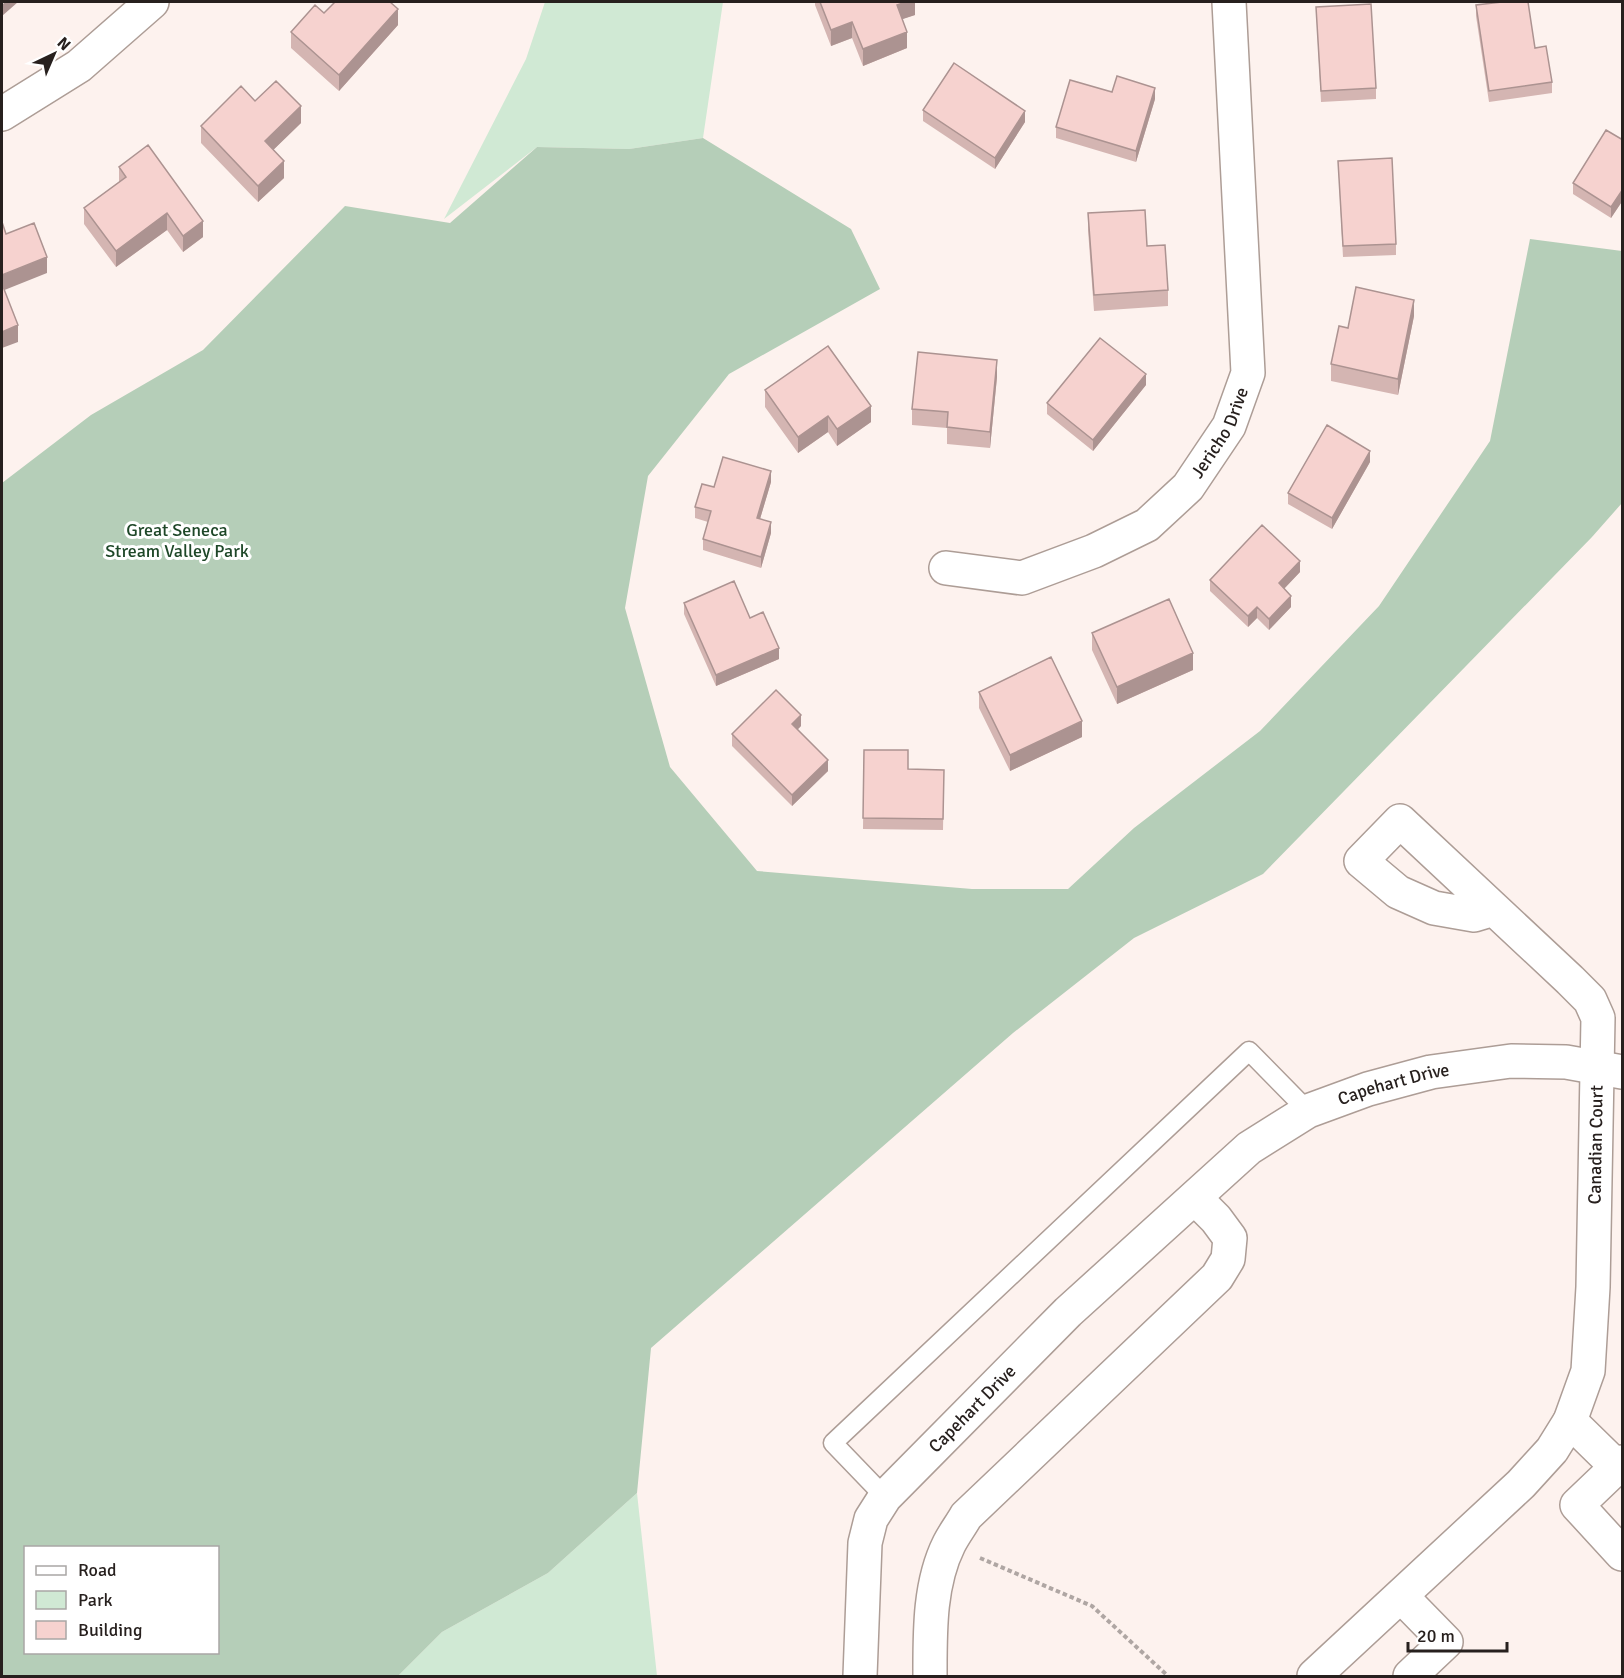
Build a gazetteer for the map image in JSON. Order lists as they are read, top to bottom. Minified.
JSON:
{"streets":{"street":["Jericho Drive","Capehart Drive","Canadian Court"]},"crossings":[["Capehart Drive","Canadian Court"]],"parks":["Great Seneca Stream Valley Park"],"legend":["Road","Park","Building"],"scale_bar":"20 m","north":"top right"}
